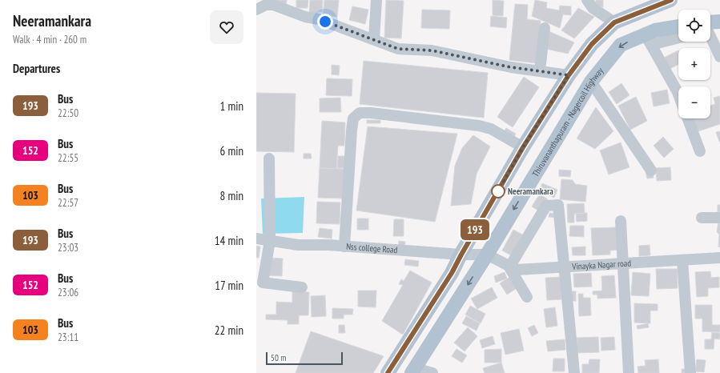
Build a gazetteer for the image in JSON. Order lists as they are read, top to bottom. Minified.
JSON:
{"streets":{"main road":["Thiruvananthapuram - Nagercoil Highway"],"street":["Nss college Road","Vinayka Nagar road"]},"crossings":[["Thiruvananthapuram - Nagercoil Highway","Nss college Road"],["Thiruvananthapuram - Nagercoil Highway","Vinayka Nagar road"],["Nss college Road","Vinayka Nagar road"]],"places":["Neeramankara"],"lines":["bus line 193"],"scale_bar":"50 m","page":{"heading":[["Neeramankara","Walk · 4 min · 260 m"],"Departures"],"on_map":"193","map_buttons":["+","−"],"list":[{"mark":"193","name":"Bus","note":"22:50","value":"1 min"},{"mark":"152","name":"Bus","note":"22:55","value":"6 min"},{"mark":"103","name":"Bus","note":"22:57","value":"8 min"},{"mark":"193","name":"Bus","note":"23:03","value":"14 min"},{"mark":"152","name":"Bus","note":"23:06","value":"17 min"},{"mark":"103","name":"Bus","note":"23:11","value":"22 min"}],"scale":"50 m"}}
